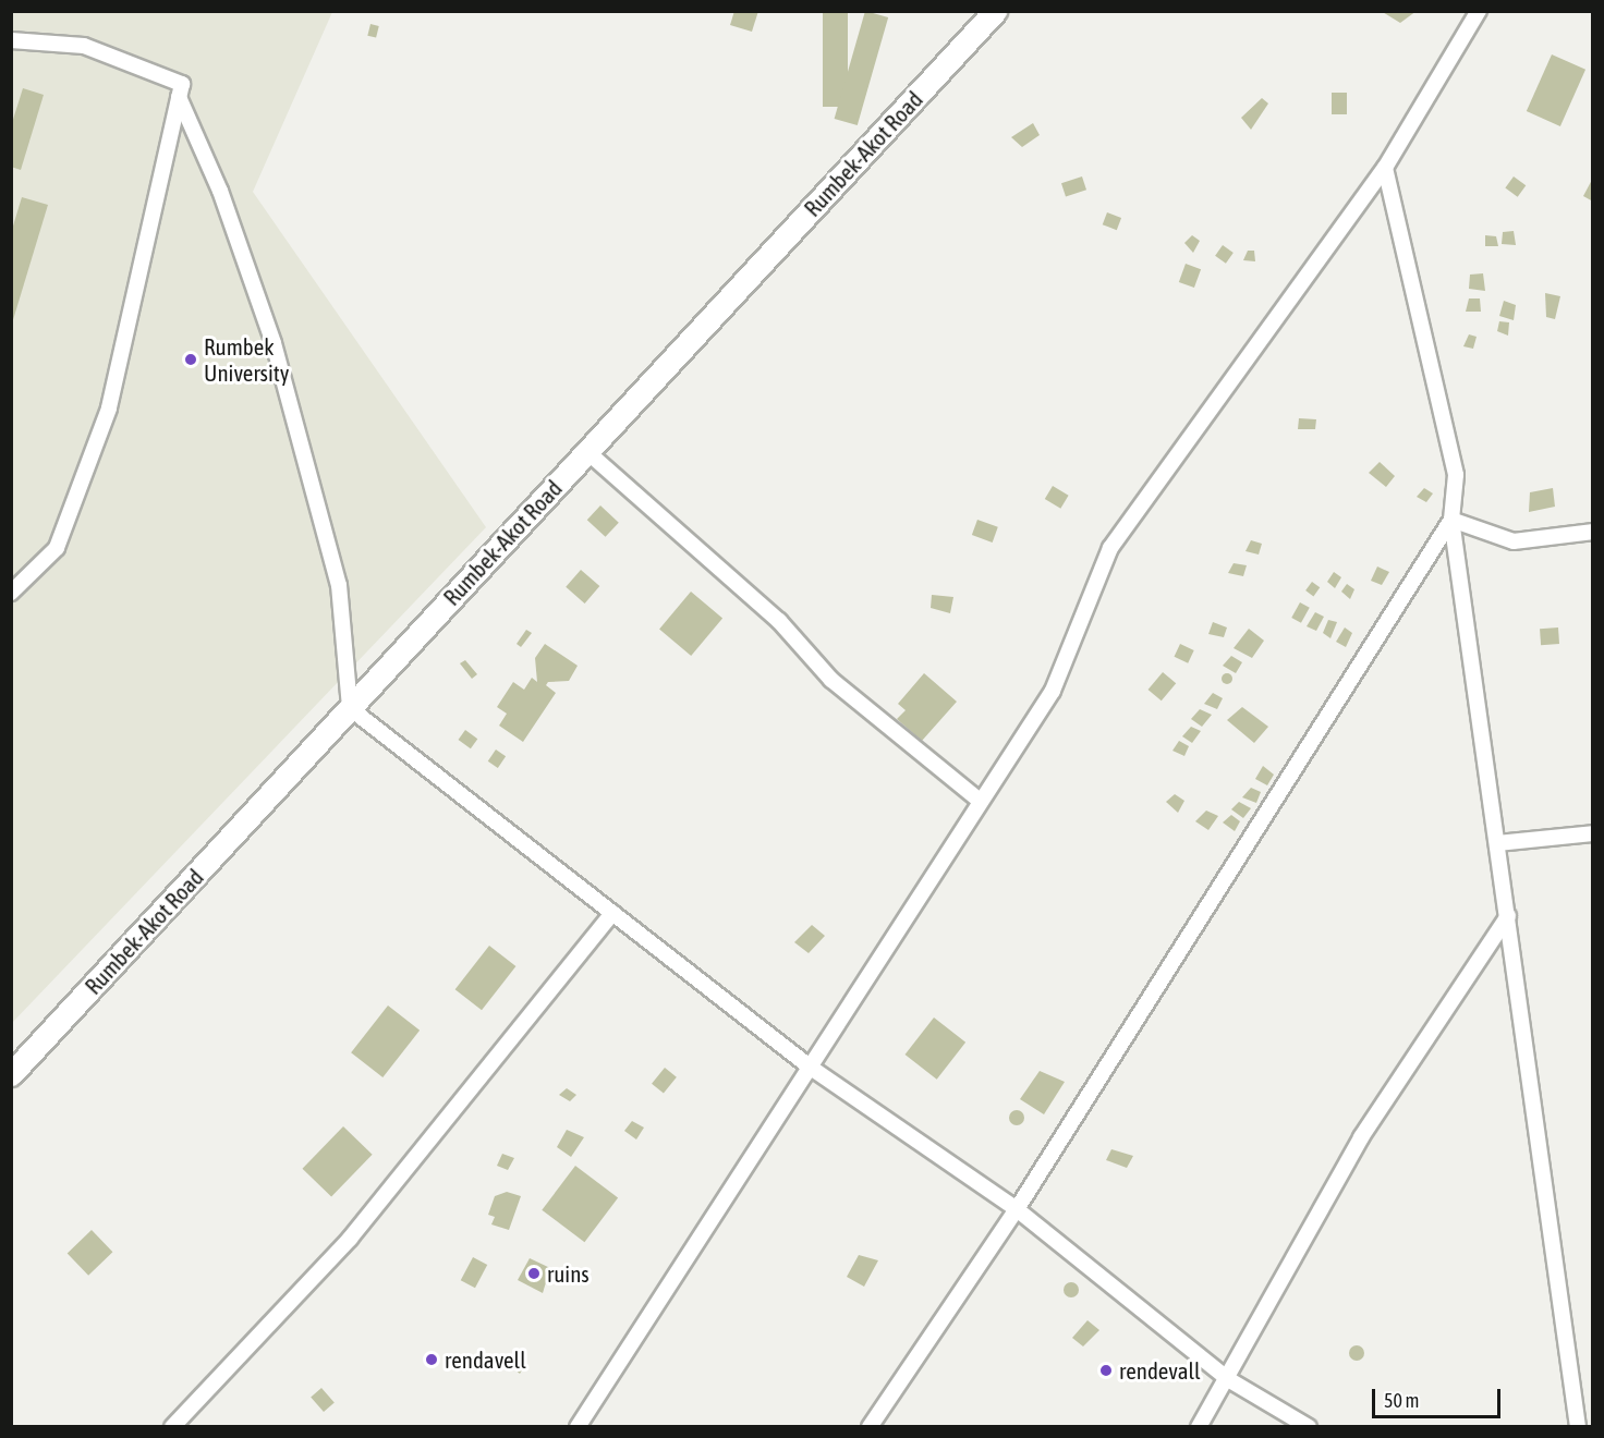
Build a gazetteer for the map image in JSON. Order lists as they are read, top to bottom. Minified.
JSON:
{"streets":{"main road":["Rumbek-Akot Road"]},"places":["Rumbek University","ruins","rendavell","rendevall"],"scale_bar":"50 m"}
